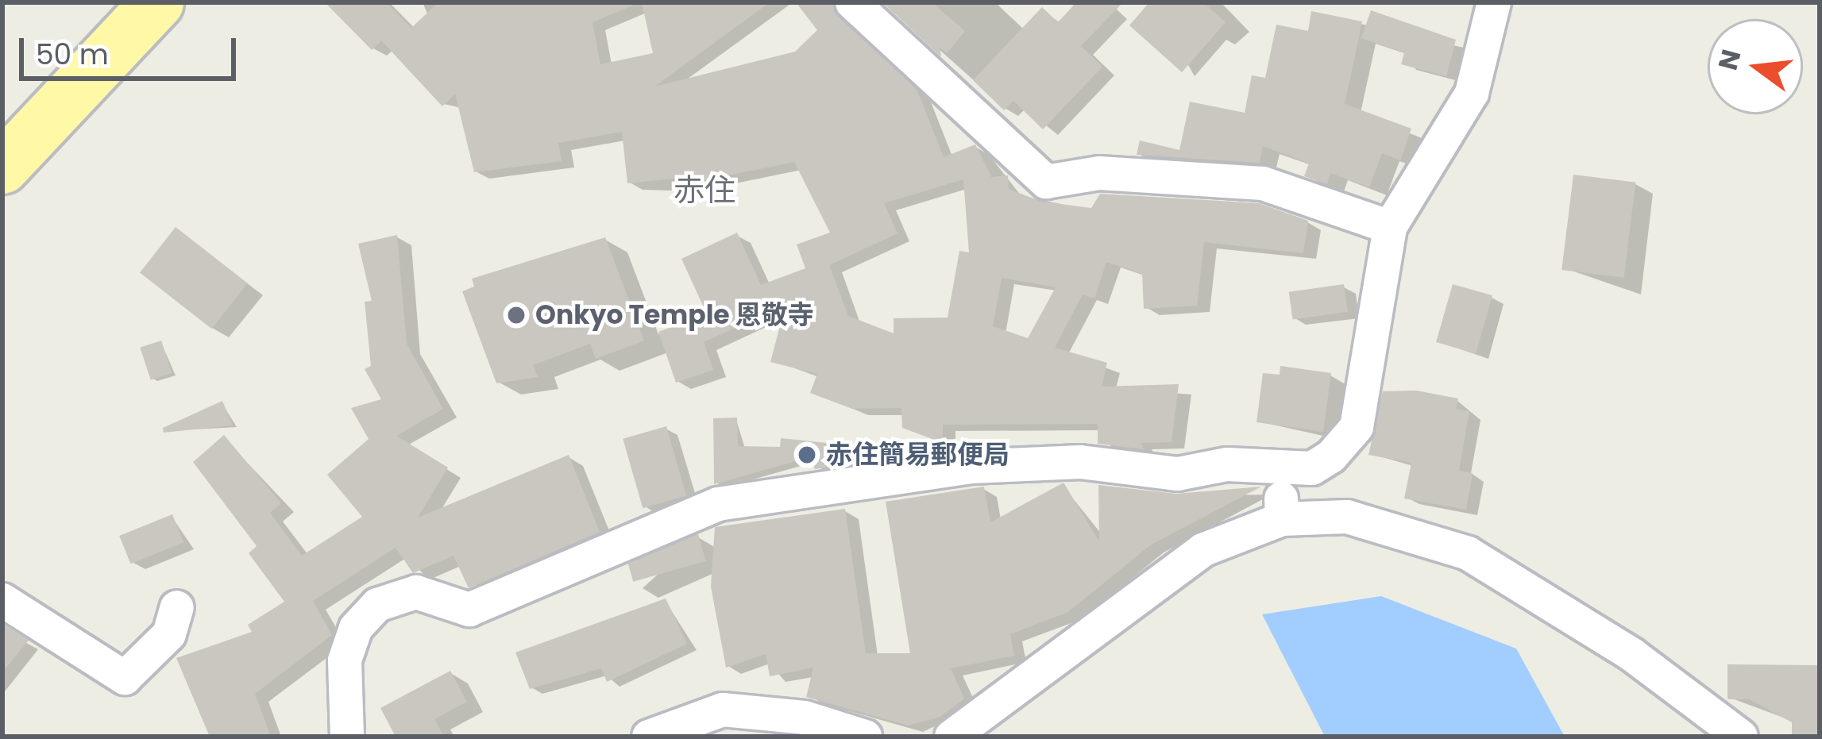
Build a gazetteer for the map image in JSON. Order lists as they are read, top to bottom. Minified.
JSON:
{"districts":["赤住"],"places":["Onkyo Temple 恩敬寺","赤住簡易郵便局"],"scale_bar":"50 m","north":"left"}
